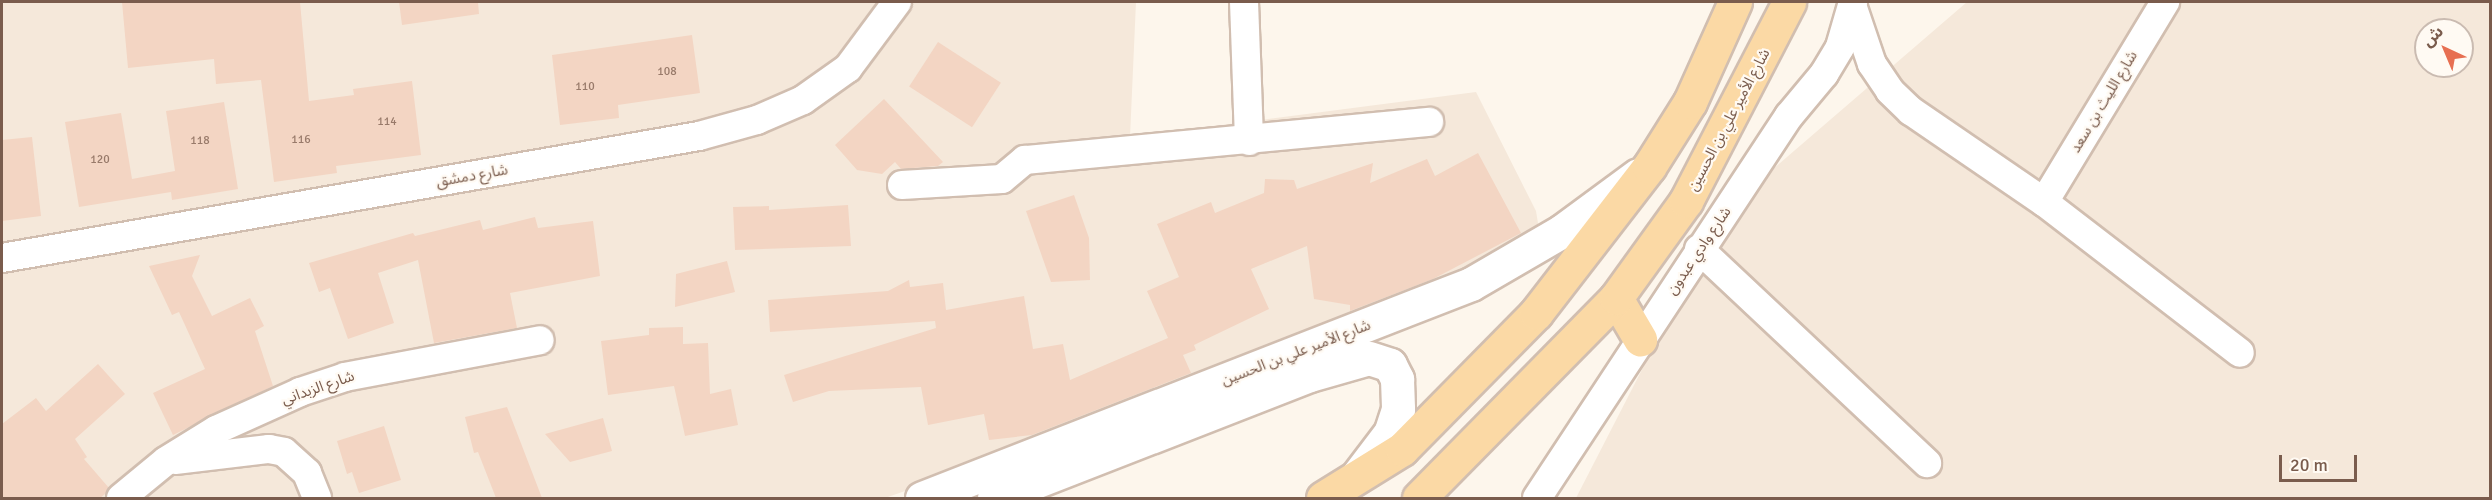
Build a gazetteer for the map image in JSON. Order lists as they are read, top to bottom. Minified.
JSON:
{"streets":{"main road":["شارع الأمير علي بن الحسين"],"street":["شارع الليث بن سعد","شارع دمشق","شارع وادي عبدون","شارع الزبداني"]},"house_numbers":["108","110","114","116","118","120"],"scale_bar":"20 m","north":"top left"}
